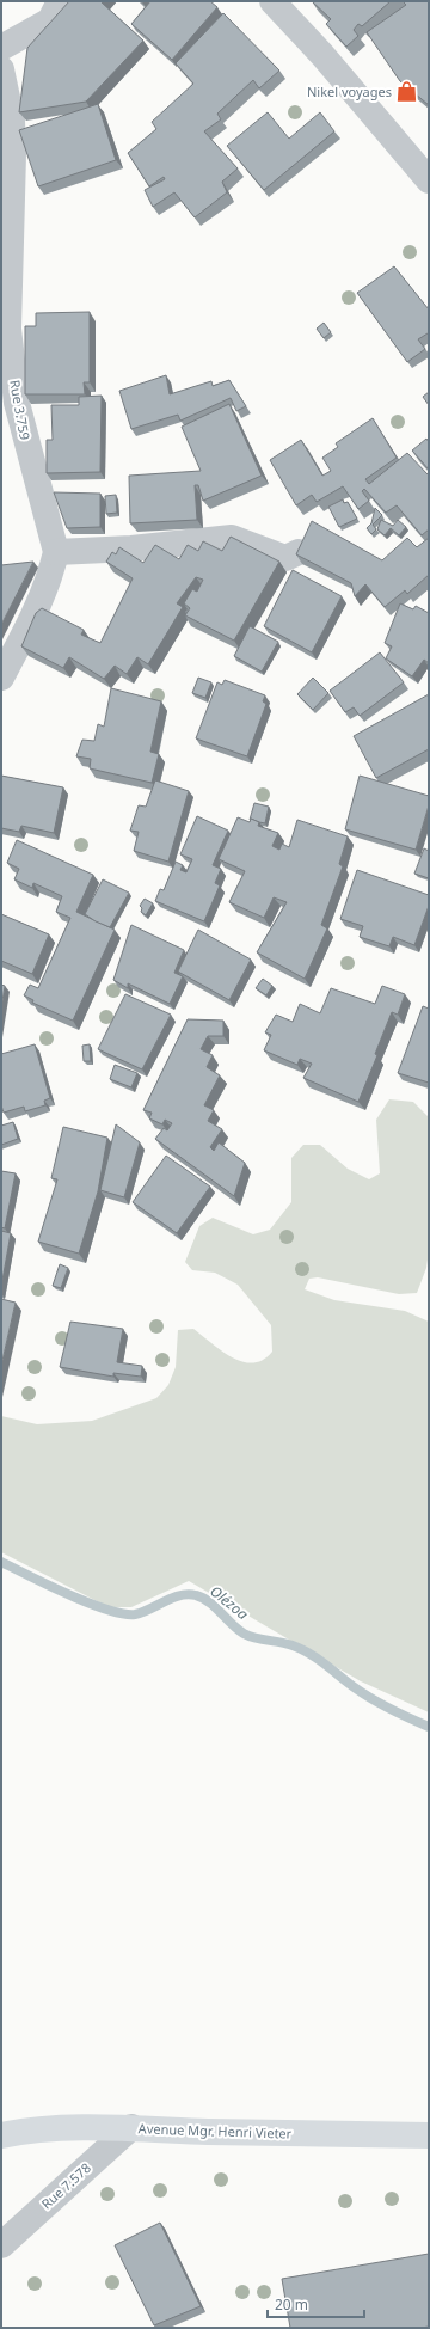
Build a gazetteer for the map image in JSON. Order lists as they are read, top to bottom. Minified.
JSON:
{"streets":{"main road":["Avenue Mgr. Henri Vieter"],"street":["Rue 3.759","Rue 7.578"]},"crossings":[["Avenue Mgr. Henri Vieter","Rue 7.578"]],"water":["Olézoa"],"places":{"shop":["Nikel voyages"]},"scale_bar":"20 m"}
